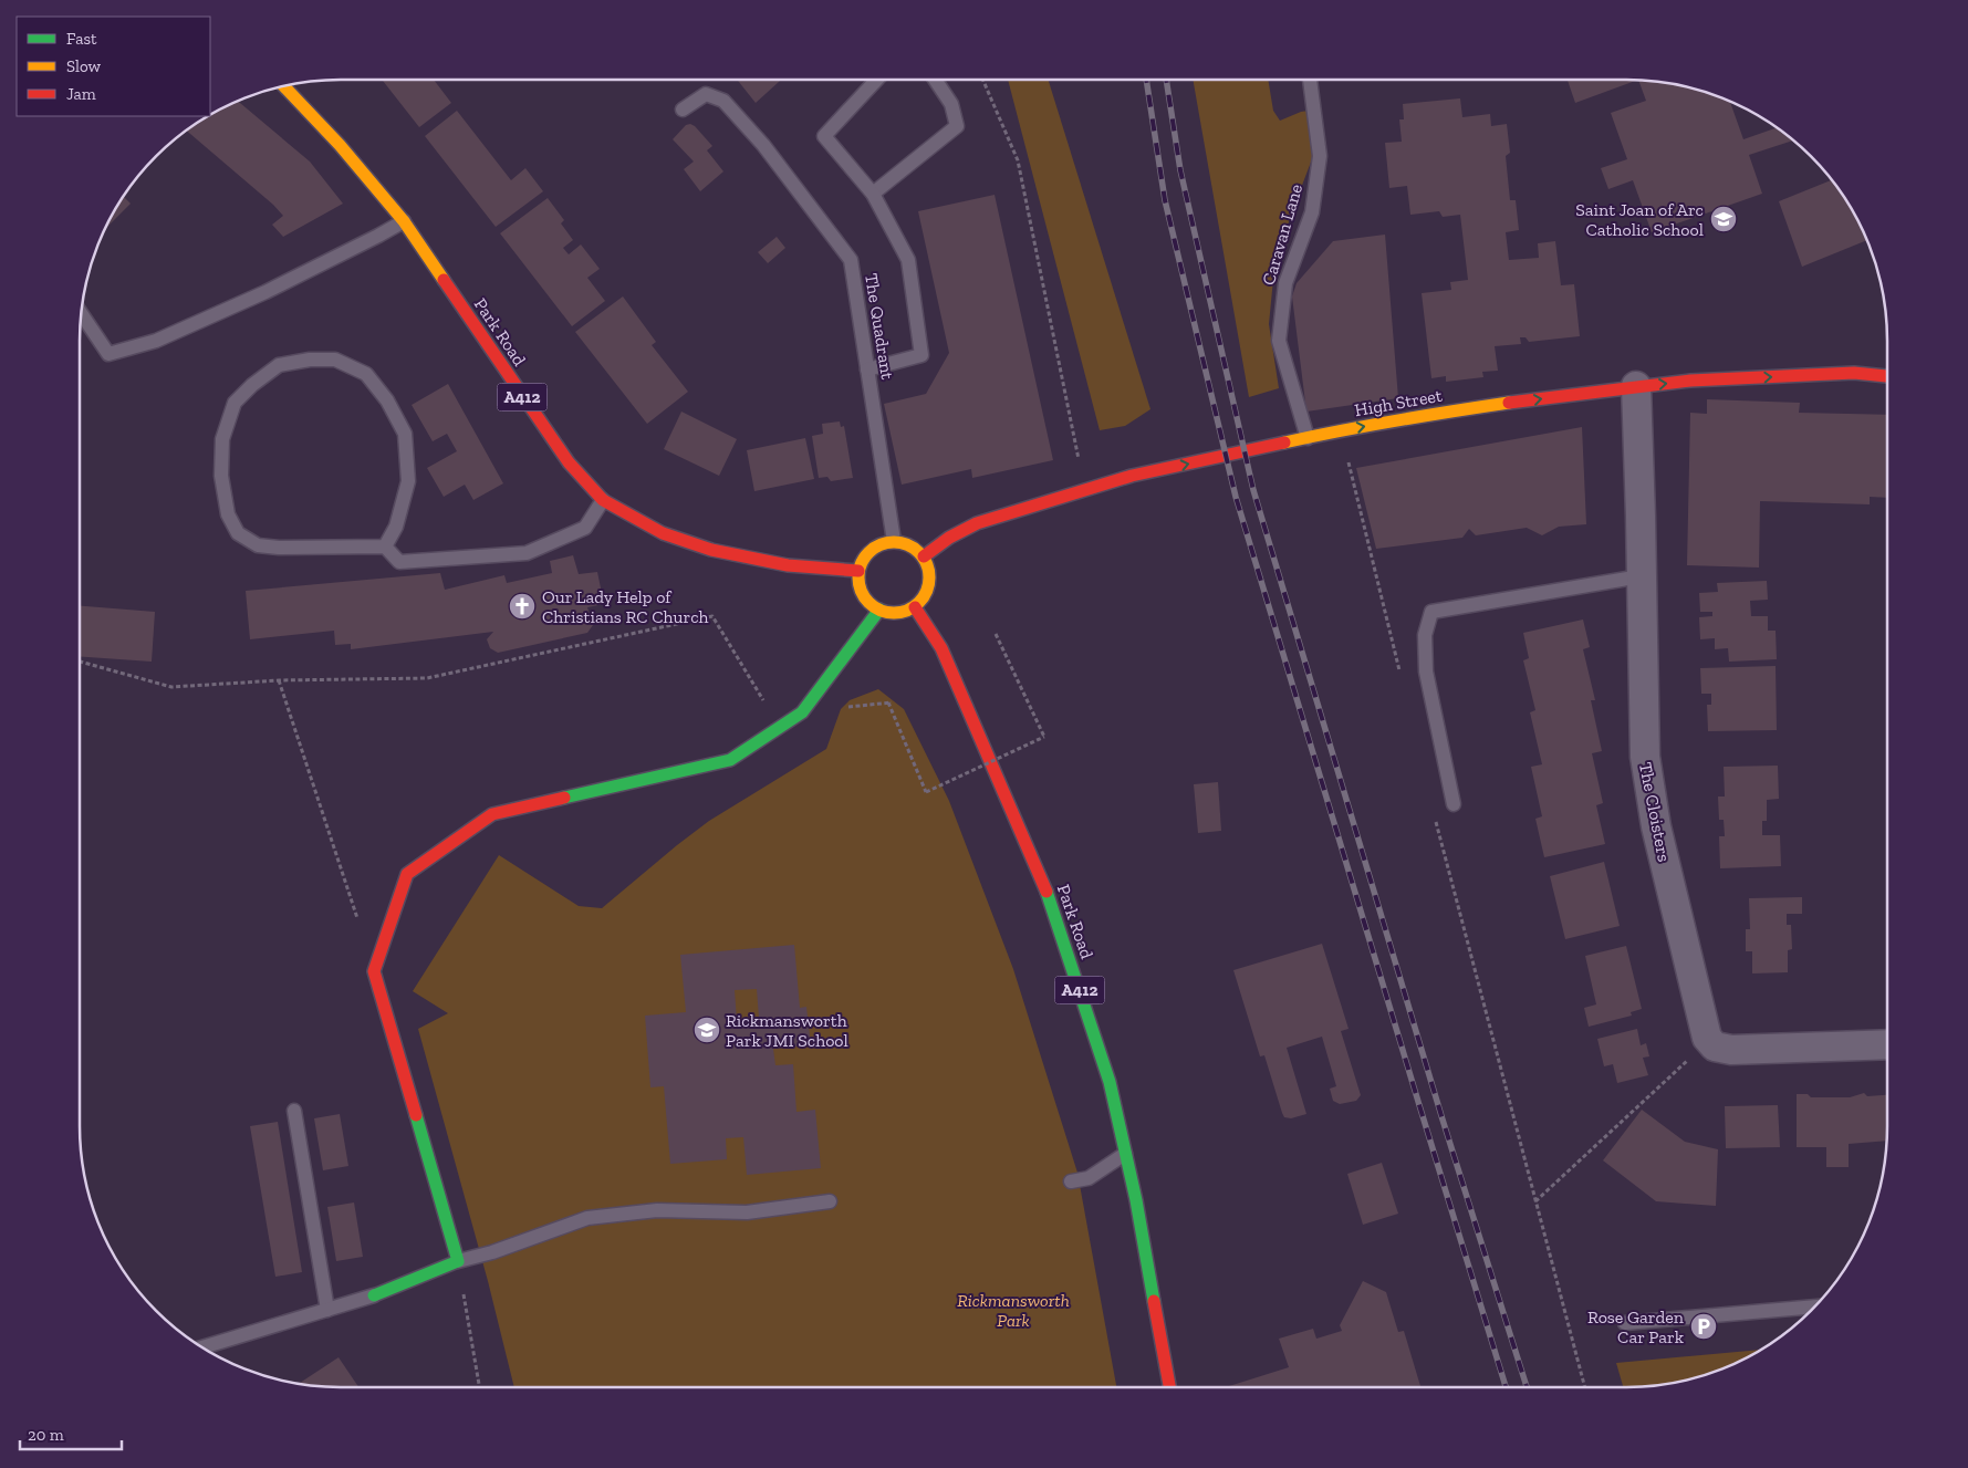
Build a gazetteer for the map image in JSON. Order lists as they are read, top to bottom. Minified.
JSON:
{"streets":{"street":["Park Road","A412","High Street","The Cloisters"],"lane":["Caravan Lane","The Quadrant"]},"crossings":[["Caravan Lane","High Street"],["The Quadrant","Park Road"],["The Quadrant","High Street"],["Park Road","High Street"],["High Street","The Cloisters"]],"one_way":["High Street"],"parks":["Rickmansworth Park"],"places":{"school or university":["Saint Joan of Arc Catholic School","Rickmansworth Park JMI School"],"church":["Our Lady Help of Christians RC Church"],"parking":["Rose Garden Car Park"]},"legend":["Fast","Slow","Jam"],"scale_bar":"20 m"}
